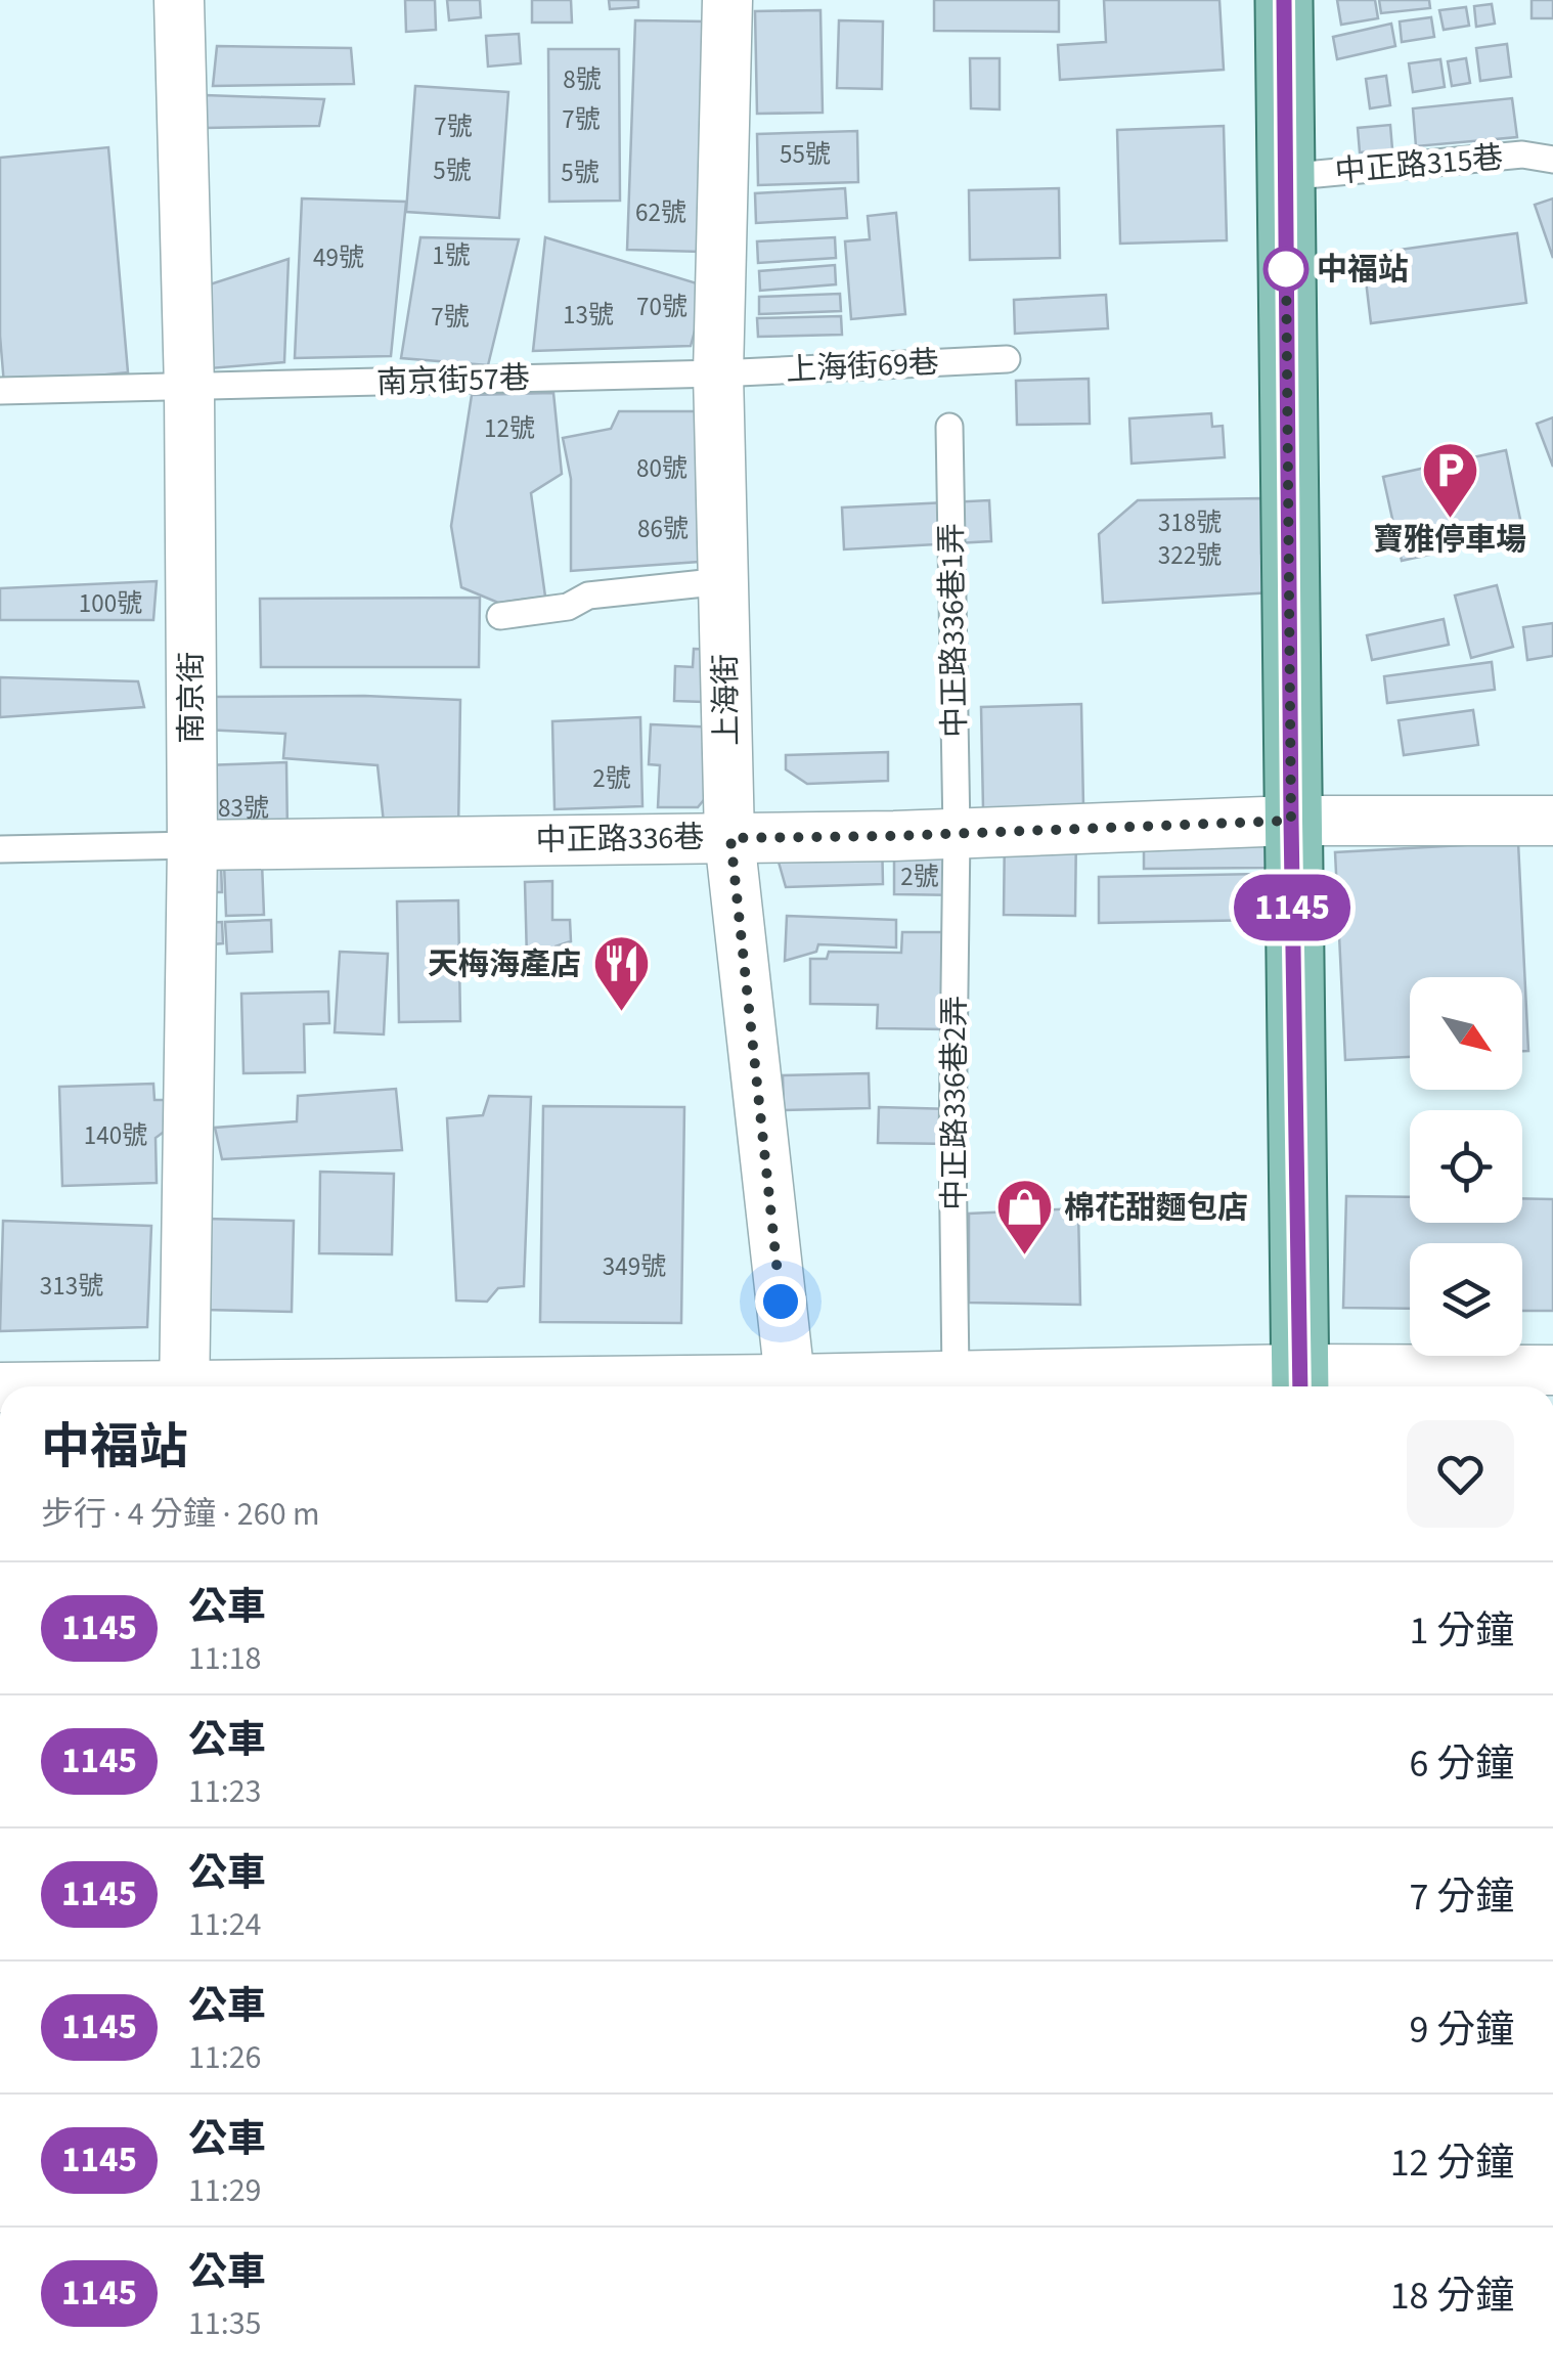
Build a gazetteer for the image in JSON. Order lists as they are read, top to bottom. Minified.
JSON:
{"streets":{"street":["南京街","上海街","中正路336巷"],"lane":["中正路315巷","上海街69巷","南京街57巷","中正路336巷1弄","中正路336巷2弄"]},"crossings":[["上海街69巷","南京街57巷"],["上海街69巷","上海街"],["南京街57巷","南京街"],["南京街57巷","上海街"],["中正路336巷1弄","中正路336巷"],["中正路336巷1弄","中正路336巷2弄"],["南京街","中正路336巷"],["上海街","中正路336巷"],["中正路336巷","中正路336巷2弄"]],"places":{"other":["中福站"],"parking":["寶雅停車場"],"restaurant":["天梅海產店"],"shop":["棉花甜麵包店"]},"lines":["bus line 1145"],"house_numbers":["8號","7號","7號","55號","5號","5號","62號","1號","49號","70號","13號","7號","12號","80號","318號","86號","322號","100號","2號","83號","2號","140號","349號","313號"],"north":"bottom right","page":{"on_map":"1145","heading":["中福站","步行 · 4 分鐘 · 260 m"],"list":[{"mark":"1145","name":"公車","note":"11:18","value":"1 分鐘"},{"mark":"1145","name":"公車","note":"11:23","value":"6 分鐘"},{"mark":"1145","name":"公車","note":"11:24","value":"7 分鐘"},{"mark":"1145","name":"公車","note":"11:26","value":"9 分鐘"},{"mark":"1145","name":"公車","note":"11:29","value":"12 分鐘"},{"mark":"1145","name":"公車","note":"11:35","value":"18 分鐘"}]}}
